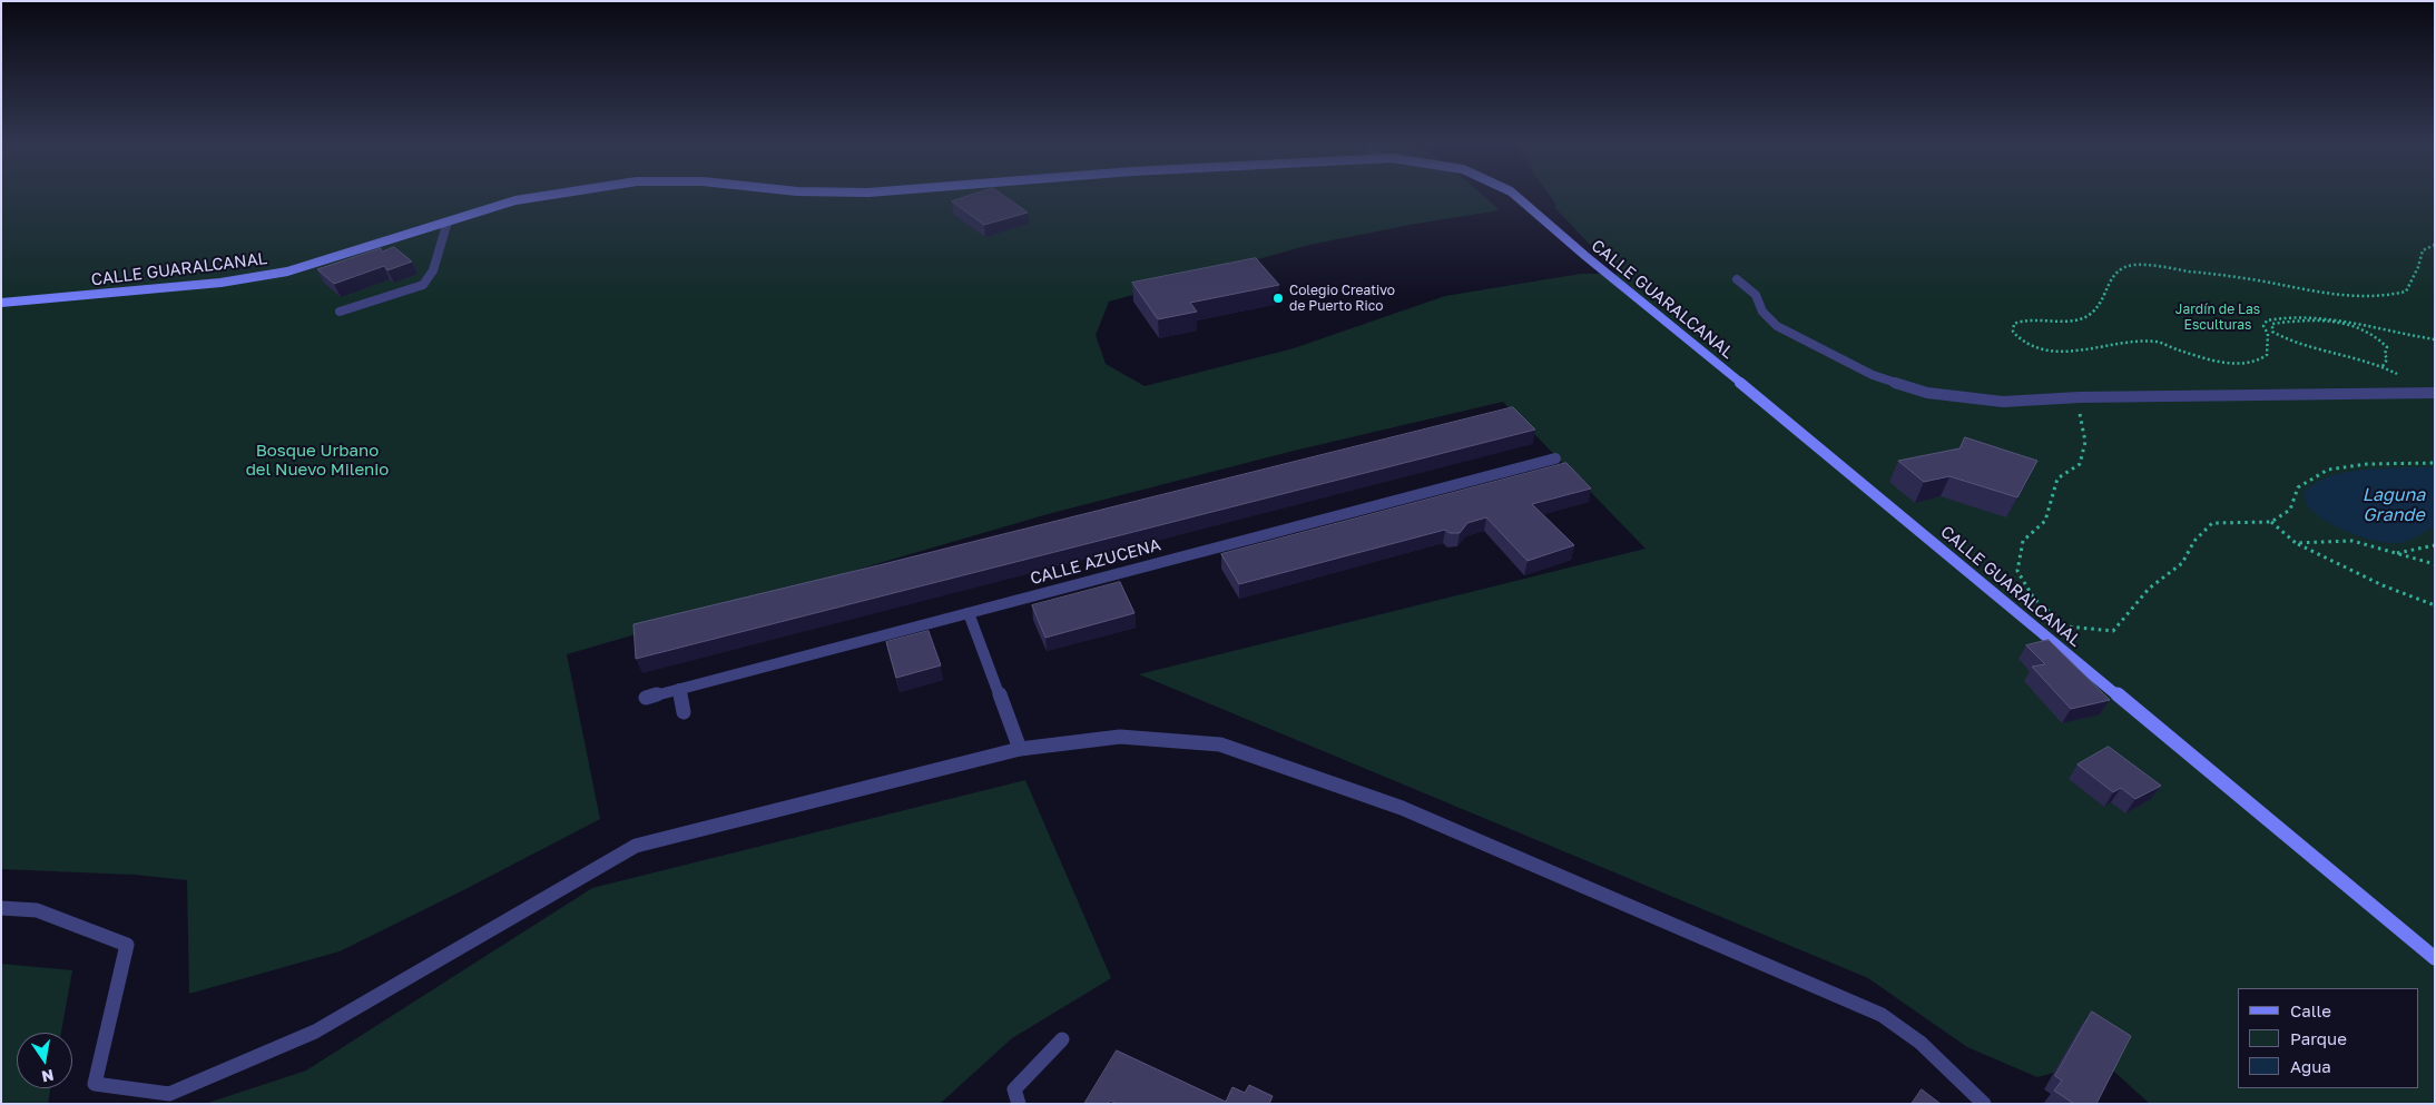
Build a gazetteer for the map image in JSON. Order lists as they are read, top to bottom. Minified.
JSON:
{"streets":{"street":["CALLE GUARALCANAL","CALLE AZUCENA"]},"water":["Laguna Grande"],"parks":["Jardín de Las Esculturas","Bosque Urbano del Nuevo Milenio"],"places":["Colegio Creativo de Puerto Rico"],"legend":["Calle","Parque","Agua"],"north":"bottom"}
